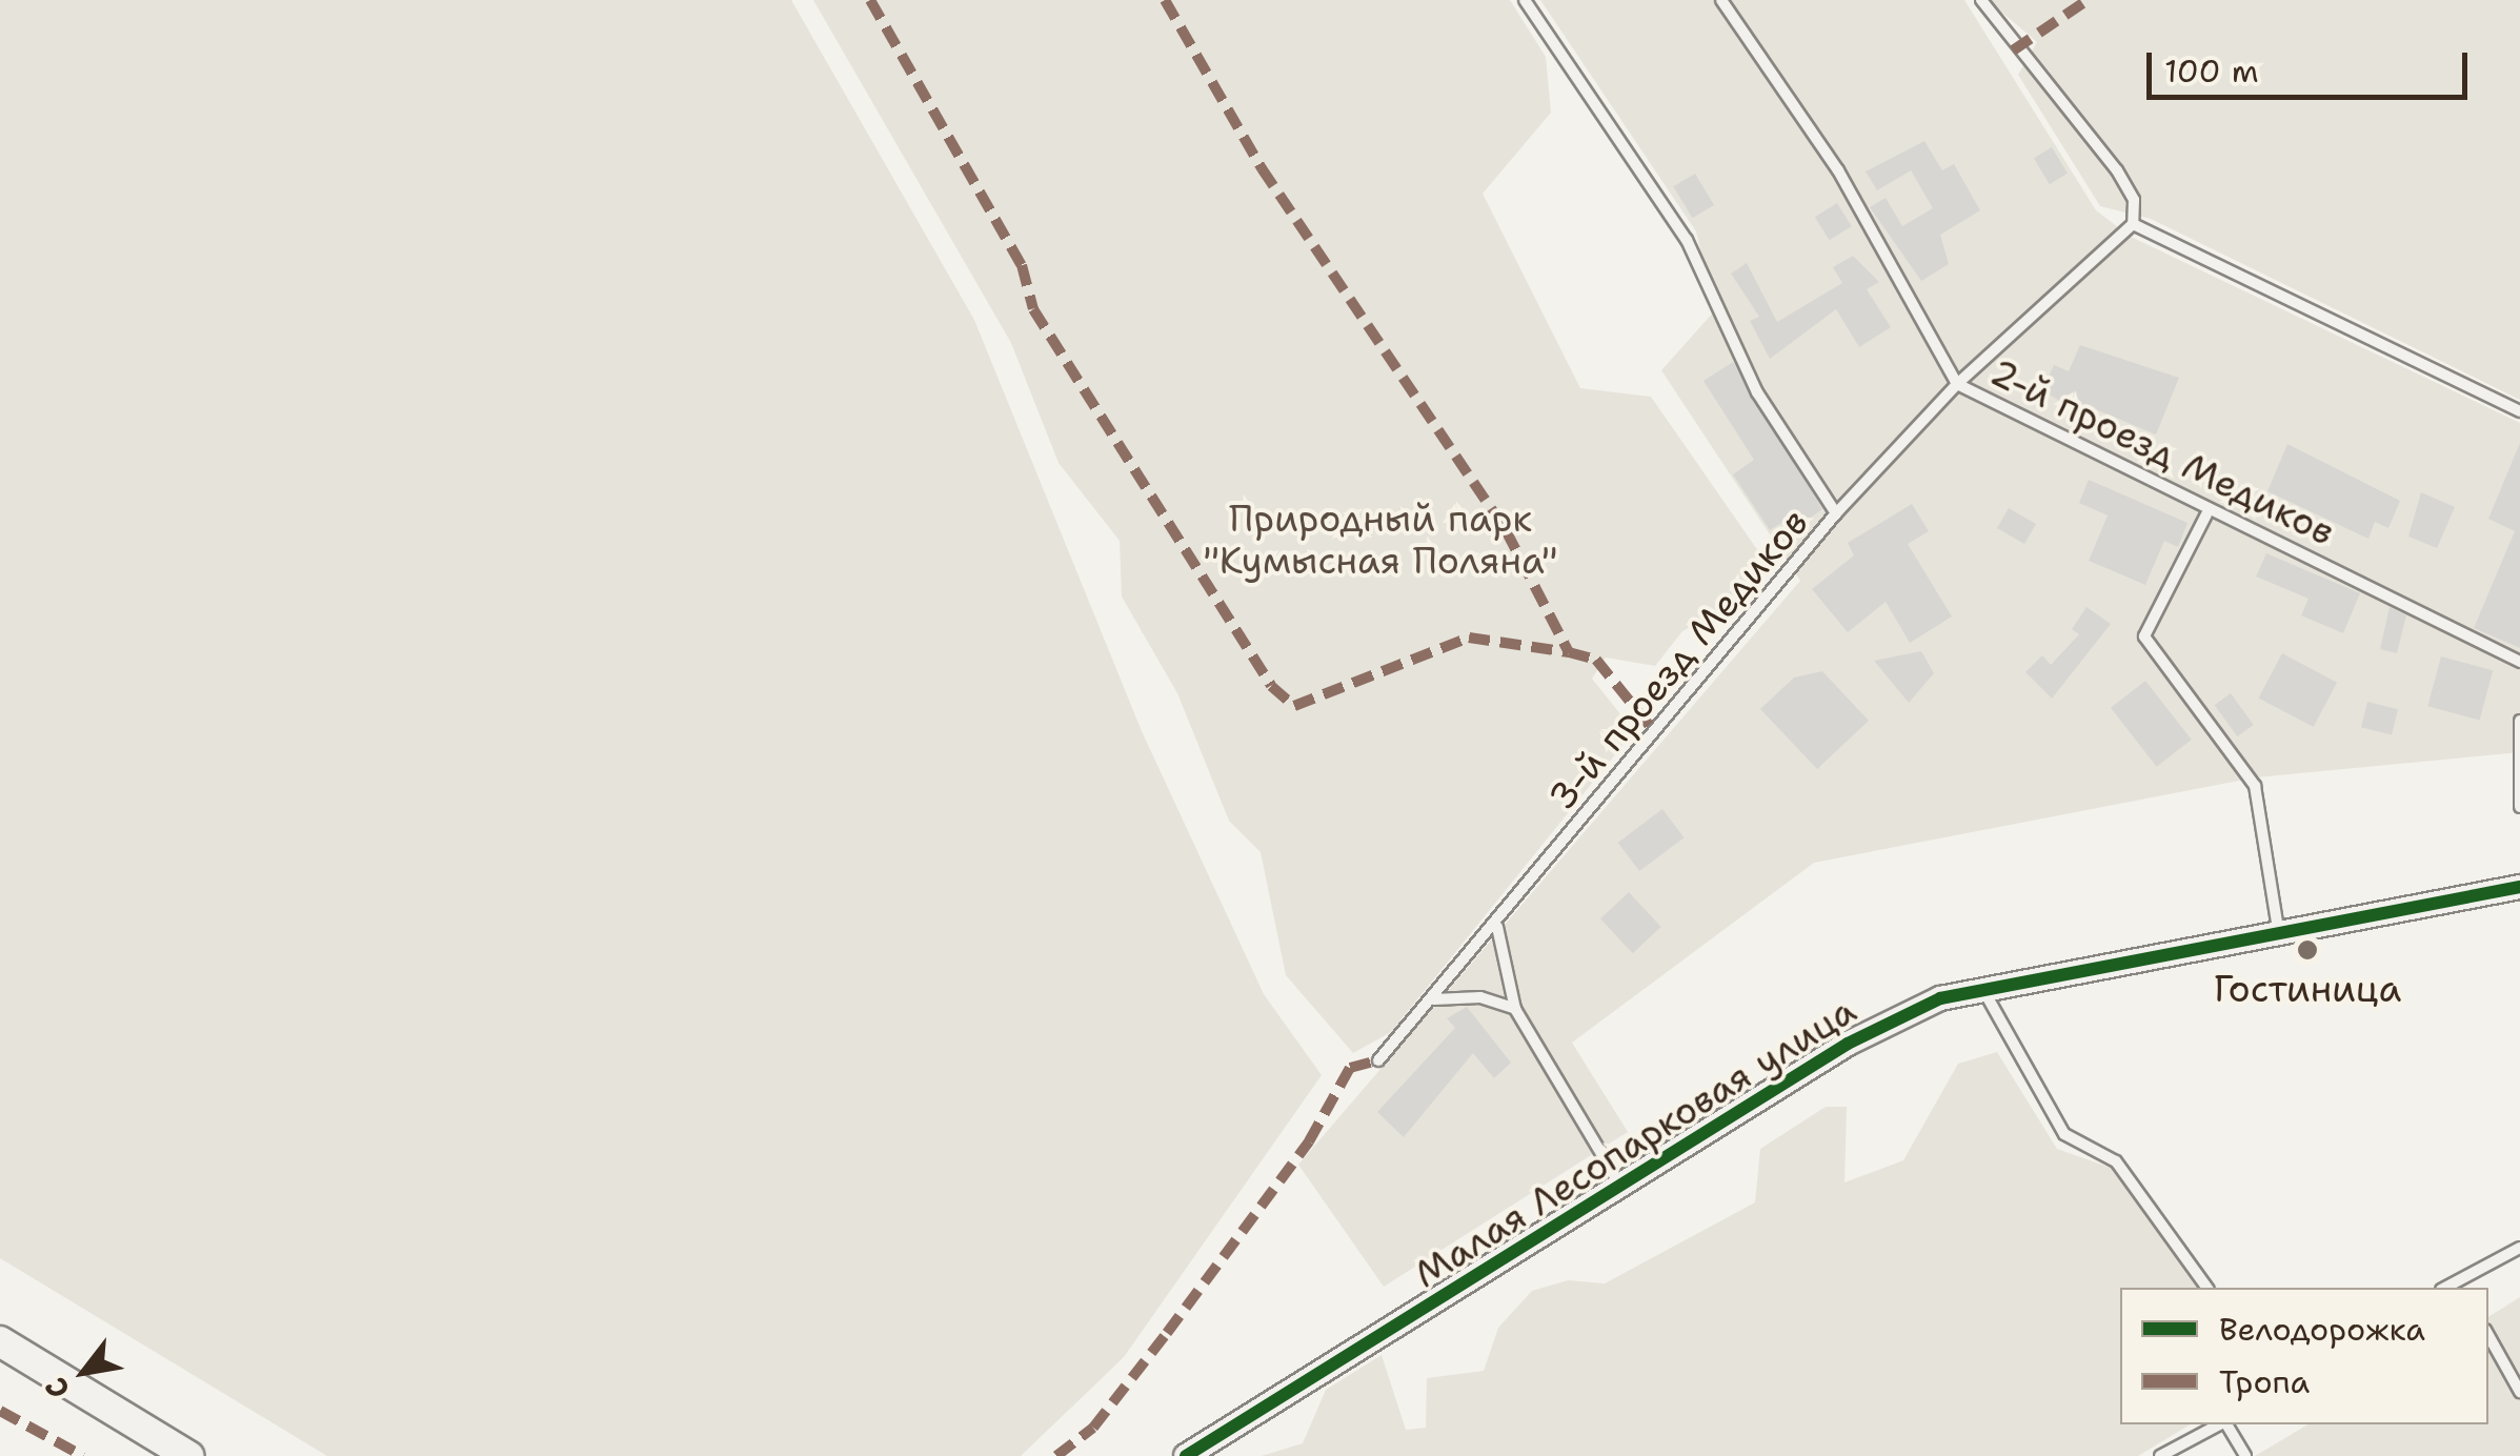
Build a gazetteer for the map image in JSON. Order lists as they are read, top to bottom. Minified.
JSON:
{"streets":{"street":["Малая Лесопарковая улица"],"lane":["2-й проезд Медиков","3-й проезд Медиков"]},"parks":["Природный парк \"Кумысная Поляна\""],"places":["Гостиница"],"legend":["Велодорожка","Тропа"],"scale_bar":"100 m","north":"bottom left"}
